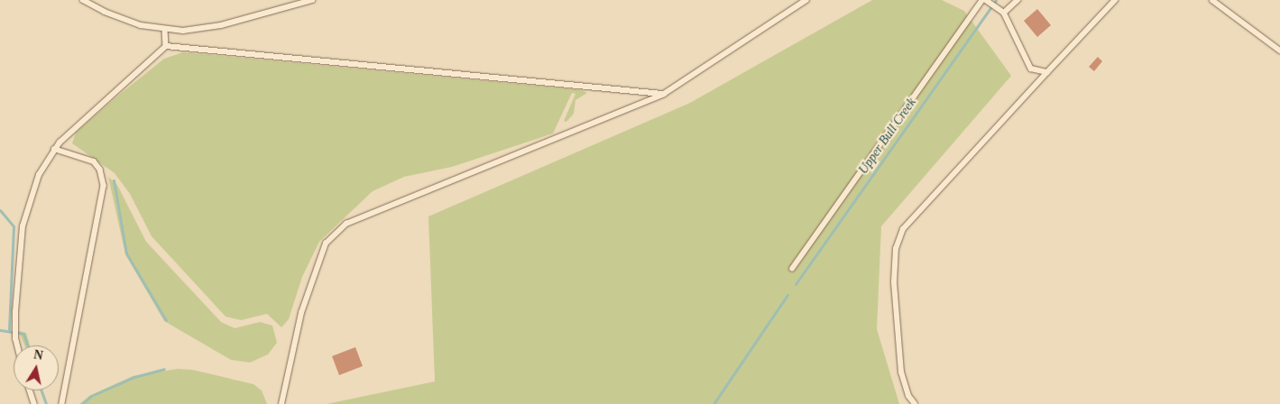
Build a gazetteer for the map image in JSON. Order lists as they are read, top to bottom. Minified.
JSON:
{"water":["Upper Bull Creek"],"north":"top"}
